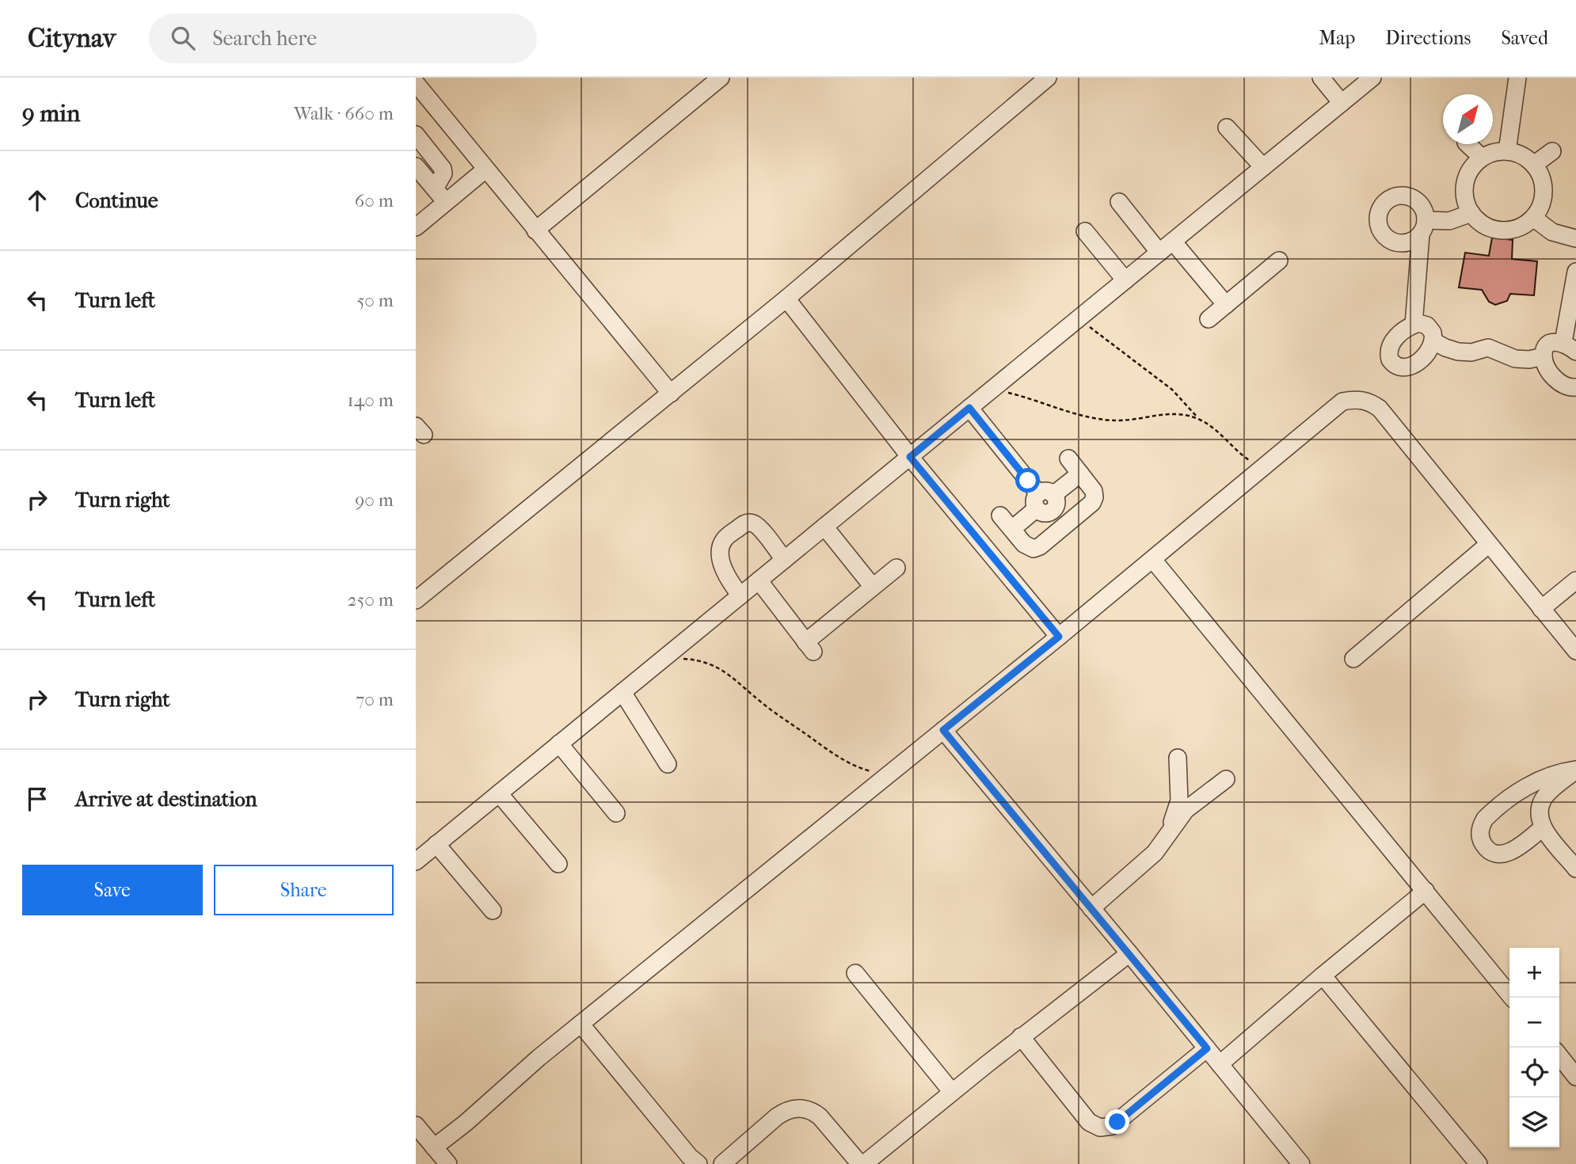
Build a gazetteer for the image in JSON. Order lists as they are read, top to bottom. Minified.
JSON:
{"north":"top right","page":{"header":"Citynav","search":"Search here","nav":["Map","Directions","Saved"],"heading":["9 min","Walk · 660 m"],"list":[["Continue","60 m"],["Turn left","50 m"],["Turn left","140 m"],["Turn right","90 m"],["Turn left","250 m"],["Turn right","70 m"],"Arrive at destination"],"buttons":["Save","Share"],"map_buttons":["+","−"]}}
